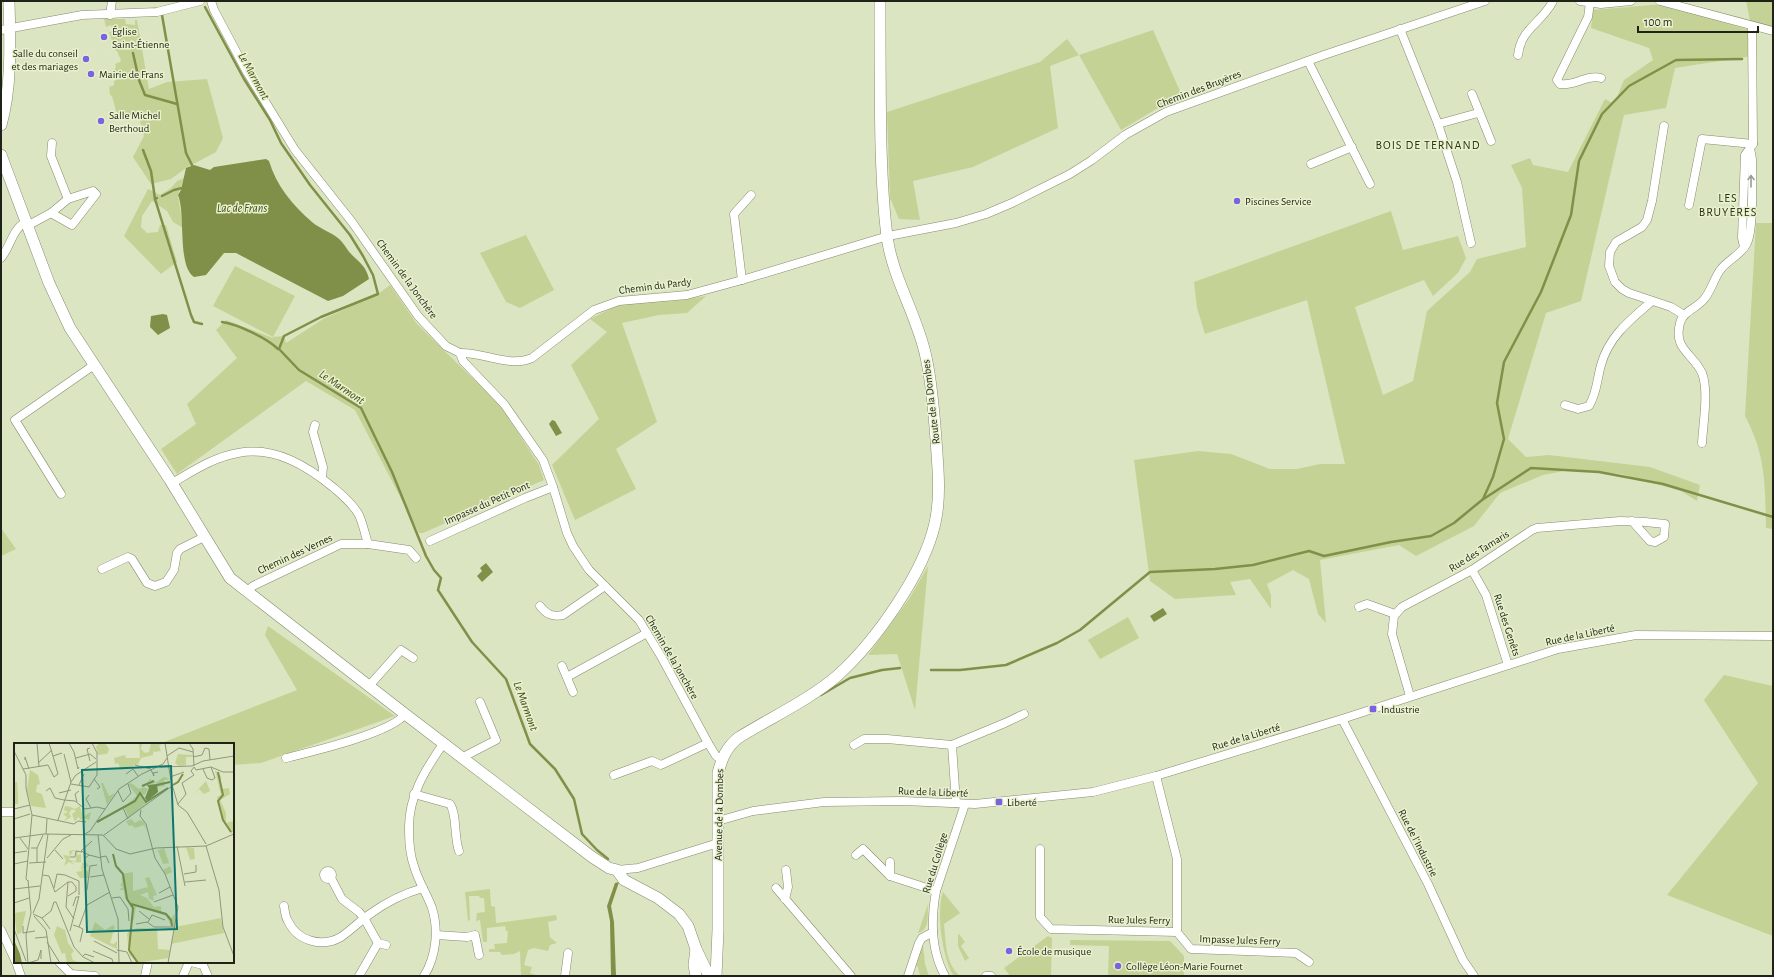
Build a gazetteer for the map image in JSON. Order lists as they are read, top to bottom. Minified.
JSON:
{"streets":{"street":["Chemin des Bruyères","Chemin de la Jonchère","Chemin du Pardy","Route de la Dombes","Impasse du Petit Pont","Rue des Tamaris","Chemin des Vernes","Rue des Genêts","Rue de la Liberté","Avenue de la Dombes","Rue de l'Industrie","Rue du Collège","Rue Jules Ferry","Impasse Jules Ferry"]},"crossings":[["Chemin des Bruyères","Chemin du Pardy"],["Chemin des Bruyères","Route de la Dombes"],["Chemin de la Jonchère","Chemin du Pardy"],["Chemin de la Jonchère","Impasse du Petit Pont"],["Chemin de la Jonchère","Avenue de la Dombes"],["Chemin du Pardy","Route de la Dombes"],["Route de la Dombes","Avenue de la Dombes"],["Rue des Tamaris","Rue des Genêts"],["Rue des Genêts","Rue de la Liberté"],["Rue de la Liberté","Avenue de la Dombes"],["Rue de la Liberté","Rue de l'Industrie"],["Rue de la Liberté","Rue du Collège"],["Rue de la Liberté","Rue Jules Ferry"],["Rue Jules Ferry","Impasse Jules Ferry"]],"districts":["BOIS DE TERNAND","LES BRUYÈRES"],"water":["Le Marmont","Lac de Frans"],"places":{"other":["Église Saint-Étienne","Salle du conseil et des mariages","Mairie de Frans","Salle Michel Berthoud","Piscines Service","École de musique","Collège Léon-Marie Fournet"],"transit":["Industrie","Liberté"]},"scale_bar":"100 m"}
